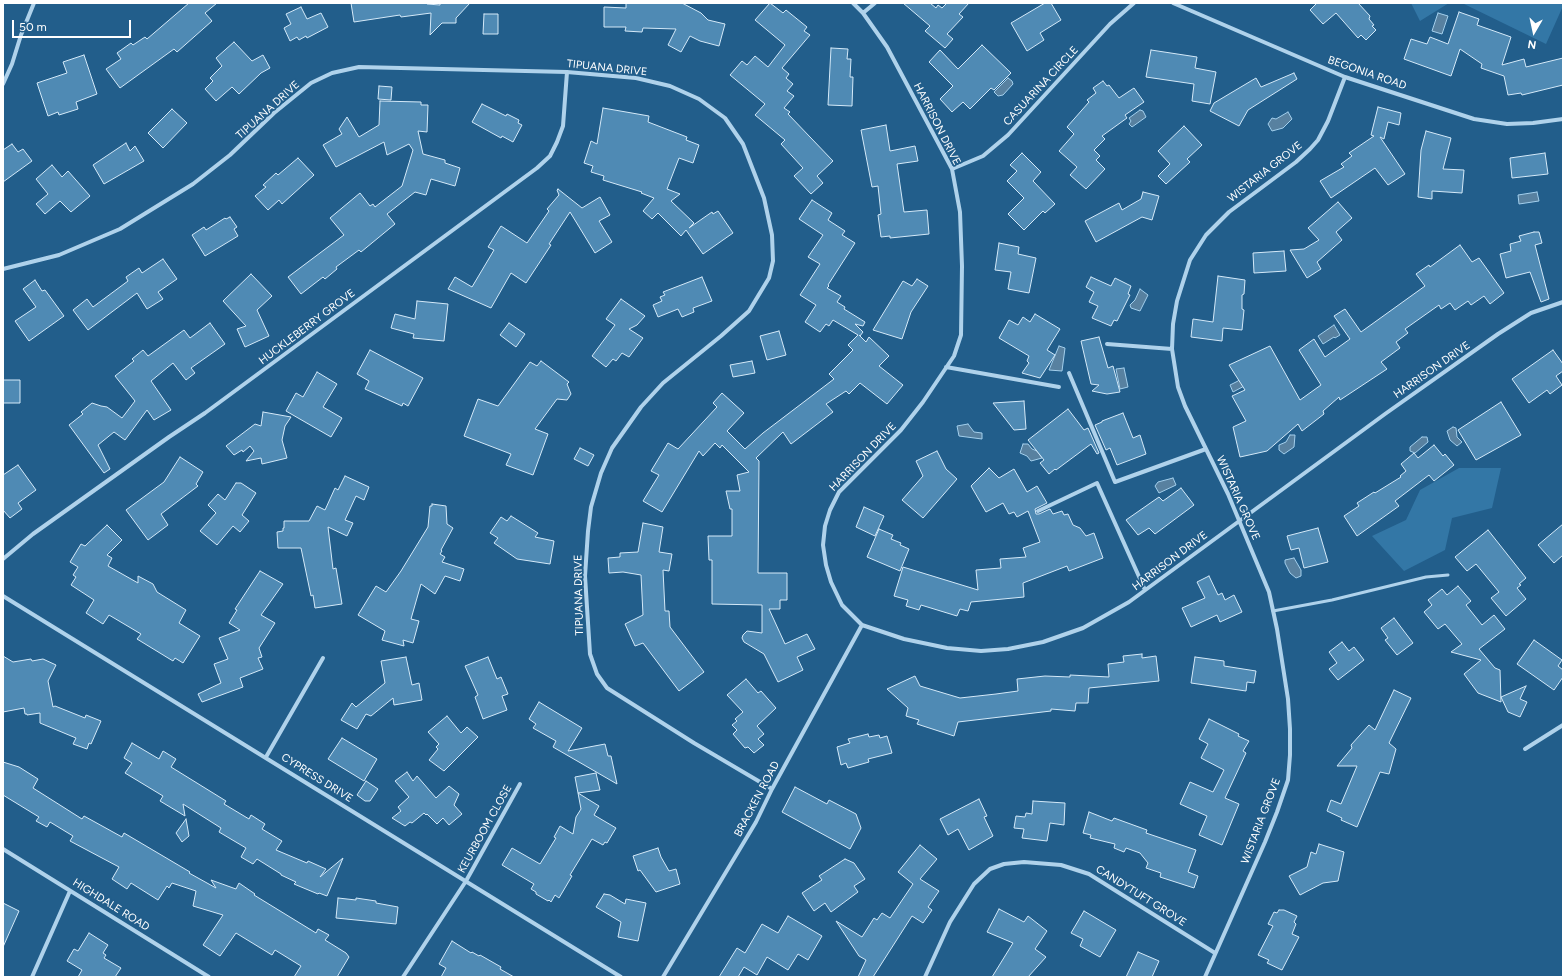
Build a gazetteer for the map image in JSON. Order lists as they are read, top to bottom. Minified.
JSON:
{"streets":{"street":["TIPUANA DRIVE","BEGONIA ROAD","CASUARINA CIRCLE","HARRISON DRIVE","WISTARIA GROVE","HUCKLEBERRY GROVE","CYPRESS DRIVE","BRACKEN ROAD","KEURBOOM CLOSE","CANDYTUFT GROVE","HIGHDALE ROAD"]},"crossings":[["TIPUANA DRIVE","HUCKLEBERRY GROVE"],["TIPUANA DRIVE","BRACKEN ROAD"],["BEGONIA ROAD","WISTARIA GROVE"],["CASUARINA CIRCLE","HARRISON DRIVE"],["HARRISON DRIVE","WISTARIA GROVE"],["HARRISON DRIVE","BRACKEN ROAD"],["WISTARIA GROVE","CANDYTUFT GROVE"],["CYPRESS DRIVE","KEURBOOM CLOSE"]],"scale_bar":"50 m","north":"bottom"}
